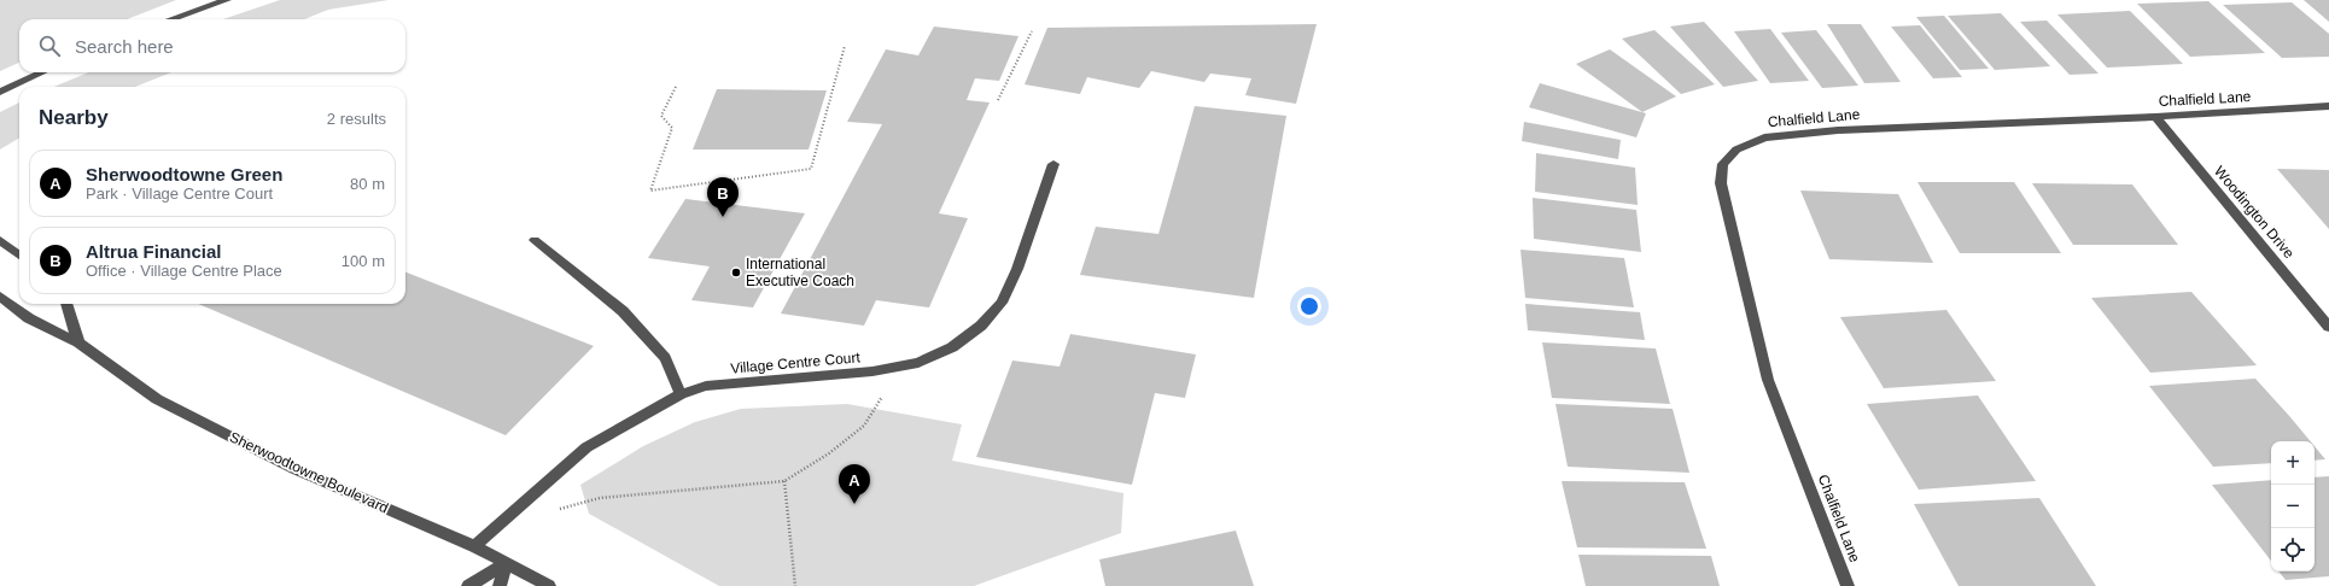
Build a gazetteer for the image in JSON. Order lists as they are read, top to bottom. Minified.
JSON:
{"streets":{"street":["Chalfield Lane","Woodington Drive","Village Centre Court","Sherwoodtowne Boulevard"]},"crossings":[["Chalfield Lane","Woodington Drive"],["Village Centre Court","Sherwoodtowne Boulevard"]],"places":["International Executive Coach"],"page":{"search":"Search here","heading":["Nearby","2 results"],"list":[{"mark":"A","name":"Sherwoodtowne Green","note":"Park · Village Centre Court","value":"80 m"},{"mark":"B","name":"Altrua Financial","note":"Office · Village Centre Place","value":"100 m"}],"pins":["B","A"],"map_buttons":["+","−"]}}
